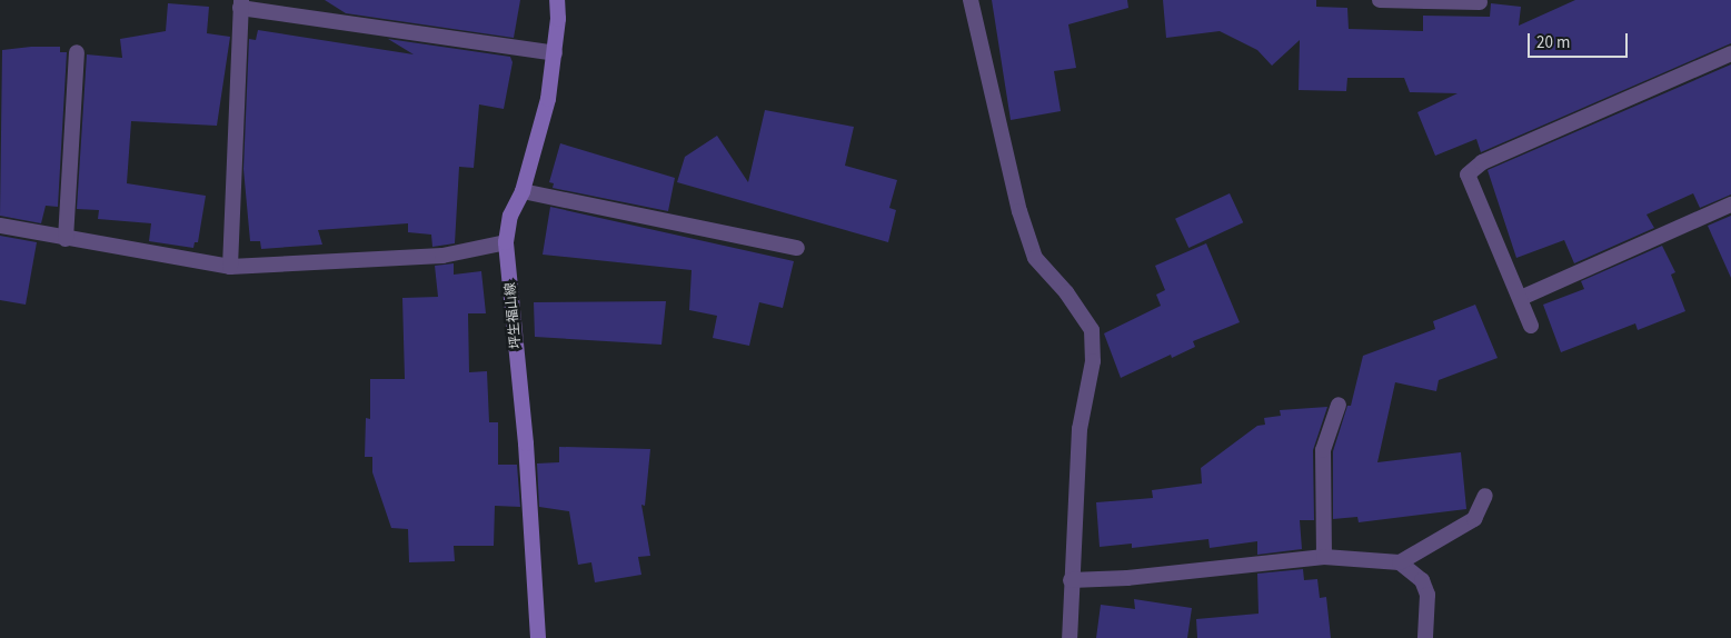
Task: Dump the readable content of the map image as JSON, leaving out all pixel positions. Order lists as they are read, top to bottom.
{
  "streets": {
    "main road": ["坪生福山線"]
  },
  "scale_bar": "20 m"
}
